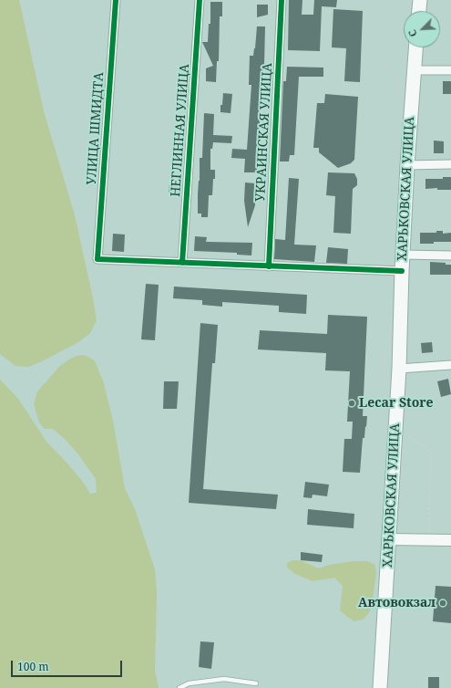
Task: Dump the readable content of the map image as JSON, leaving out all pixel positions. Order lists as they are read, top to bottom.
{
  "streets": {
    "highway": ["ХАРЬКОВСКАЯ УЛИЦА"],
    "street": ["УЛИЦА ШМИДТА", "НЕГЛИННАЯ УЛИЦА", "УКРАИНСКАЯ УЛИЦА"]
  },
  "crossings": [
    ["УЛИЦА ШМИДТА", "НЕГЛИННАЯ УЛИЦА"]
  ],
  "places": ["Lecar Store", "Автовокзал"],
  "scale_bar": "100 m",
  "north": "bottom left"
}
